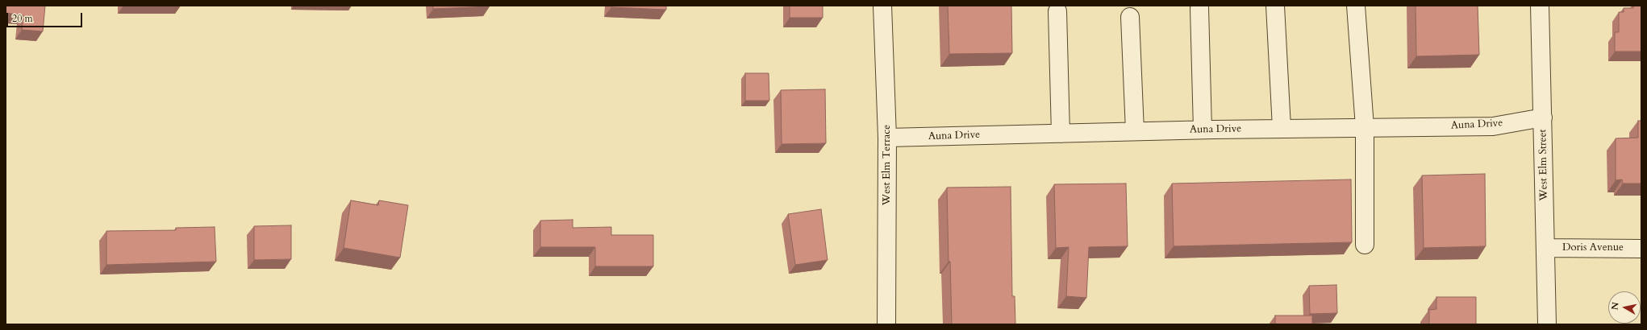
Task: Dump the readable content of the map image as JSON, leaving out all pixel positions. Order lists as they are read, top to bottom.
{
  "streets": {
    "street": [
      "Auna Drive",
      "West Elm Terrace",
      "West Elm Street",
      "Doris Avenue"
    ]
  },
  "crossings": [
    ["Auna Drive", "West Elm Terrace"],
    ["Auna Drive", "West Elm Street"],
    ["West Elm Street", "Doris Avenue"]
  ],
  "scale_bar": "20 m",
  "north": "left"
}
